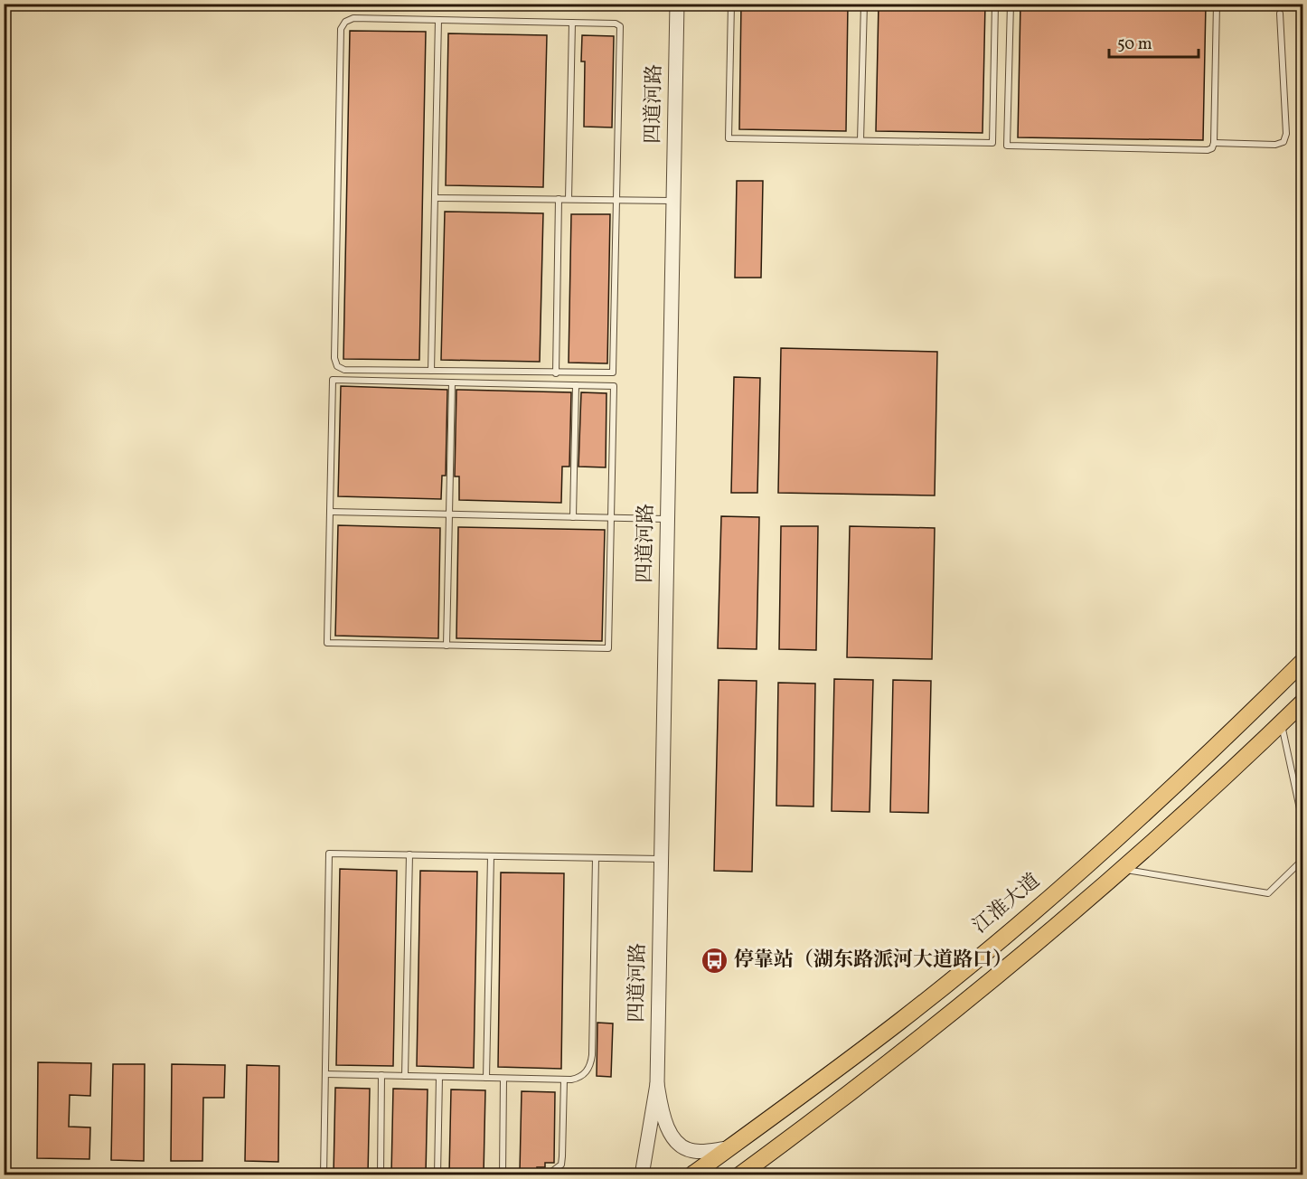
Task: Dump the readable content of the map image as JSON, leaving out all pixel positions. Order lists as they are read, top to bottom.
{
  "streets": {
    "main road": ["江淮大道"],
    "street": ["四道河路"]
  },
  "places": {
    "bus stop": ["停靠站（湖东路派河大道路口）"]
  },
  "scale_bar": "50 m"
}
